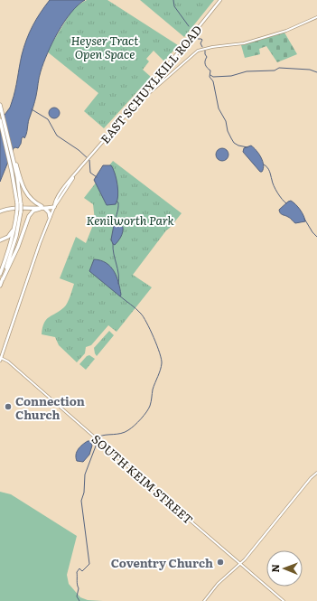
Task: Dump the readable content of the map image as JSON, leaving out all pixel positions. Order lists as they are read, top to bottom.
{
  "streets": {
    "main road": ["EAST SCHUYLKILL ROAD"],
    "street": ["SOUTH KEIM STREET"]
  },
  "crossings": [
    ["EAST SCHUYLKILL ROAD", "SOUTH KEIM STREET"]
  ],
  "parks": ["Heyser Tract Open Space", "Kenilworth Park"],
  "places": ["Connection Church", "Coventry Church"],
  "north": "left"
}
